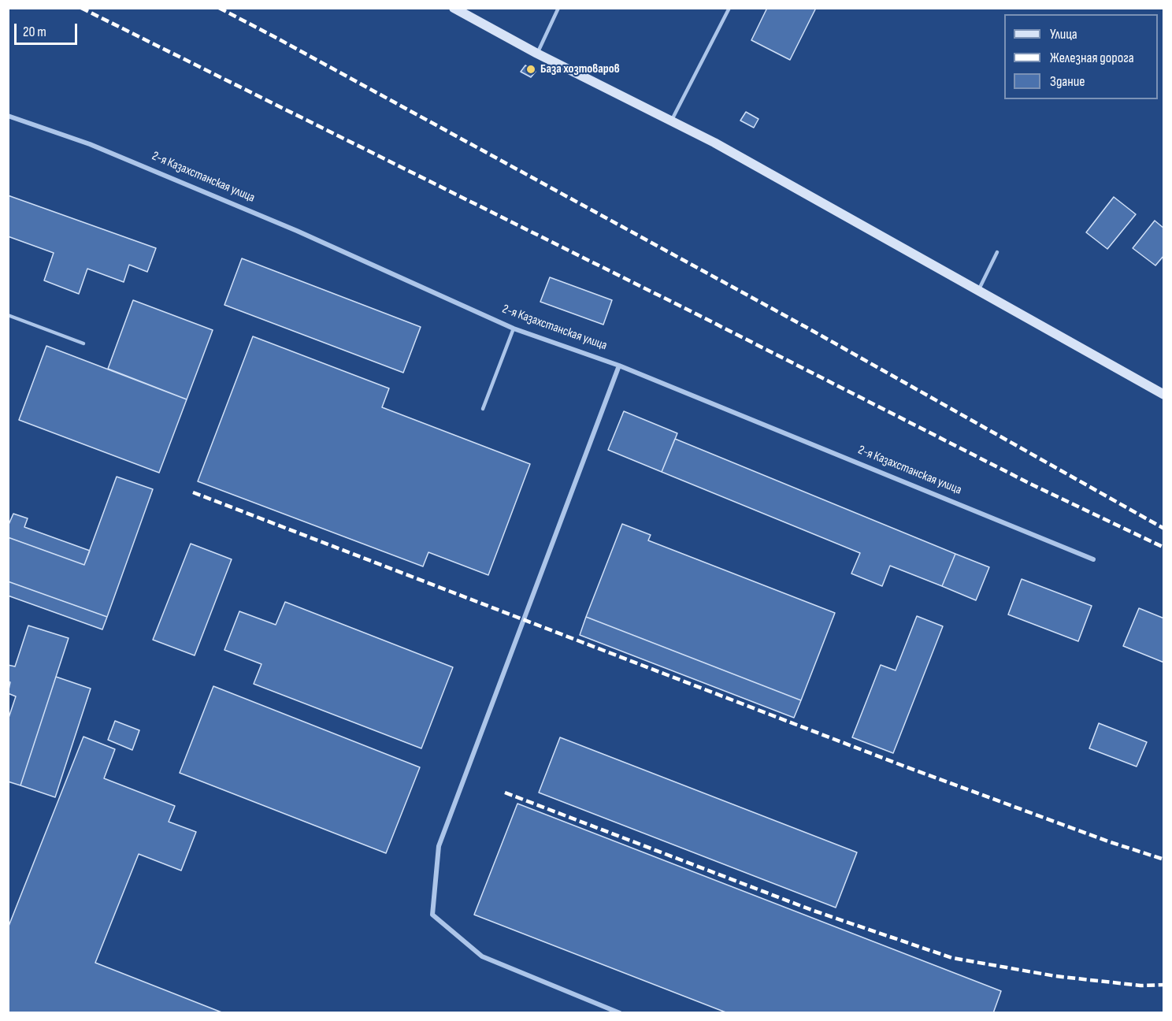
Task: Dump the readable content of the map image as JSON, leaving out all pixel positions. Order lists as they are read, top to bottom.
{
  "streets": {
    "street": ["2-я Казахстанская улица"]
  },
  "places": ["База хозтоваров"],
  "legend": ["Улица", "Железная дорога", "Здание"],
  "scale_bar": "20 m"
}
